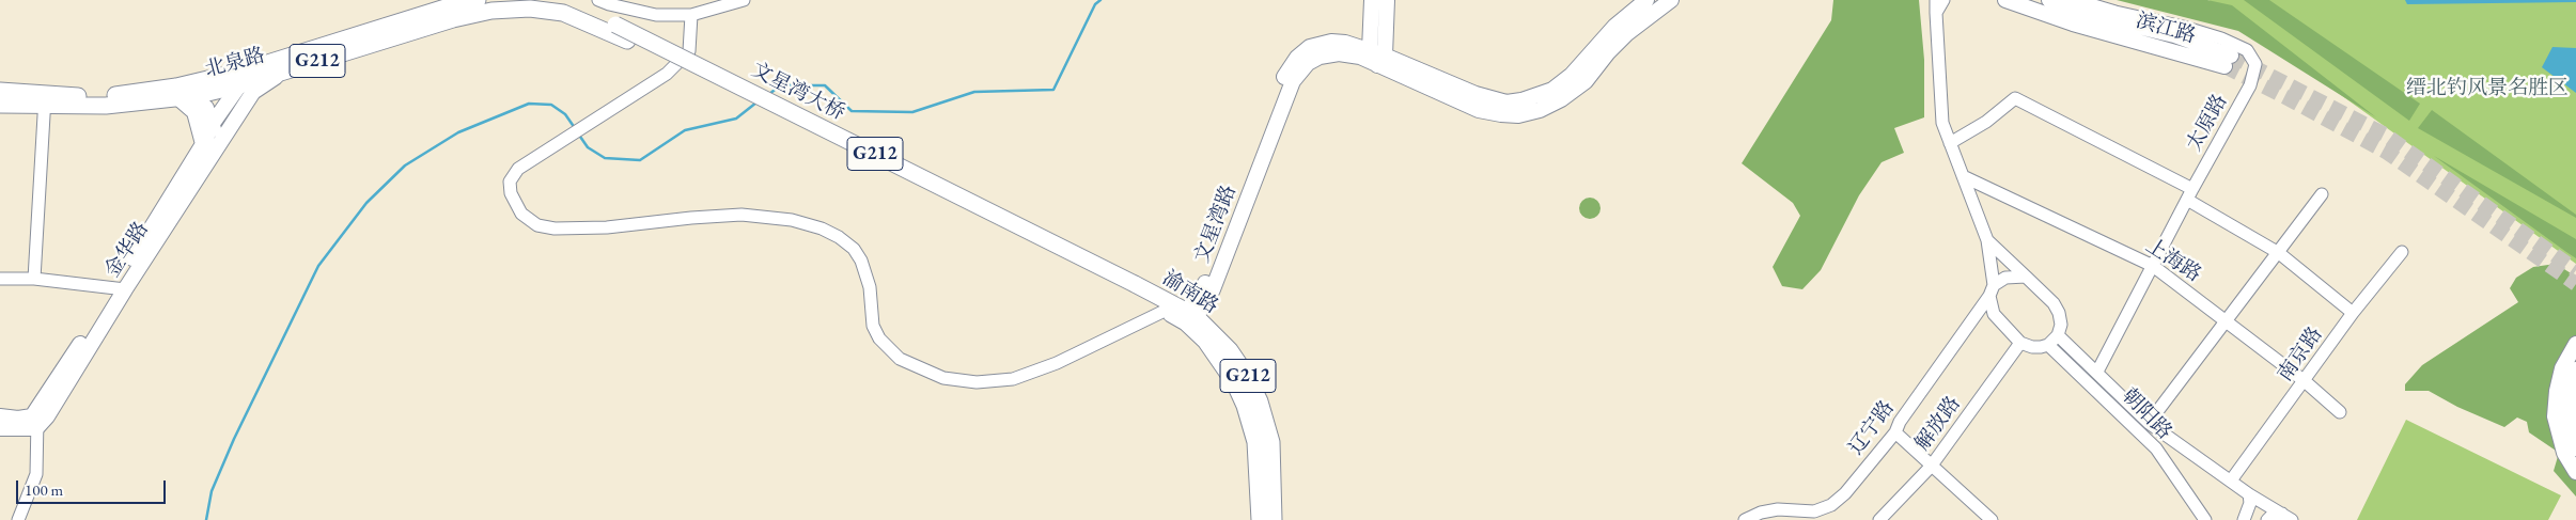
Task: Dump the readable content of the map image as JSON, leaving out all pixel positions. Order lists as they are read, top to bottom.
{
  "streets": {
    "highway": [
      "G212",
      "北泉路",
      "文星湾大桥",
      "渝南路"
    ],
    "main road": ["滨江路", "文星湾路", "金华路"],
    "street": [
      "太原路",
      "上海路",
      "南京路",
      "朝阳路",
      "解放路",
      "辽宁路"
    ]
  },
  "crossings": [
    ["北泉路", "文星湾大桥"],
    ["北泉路", "金华路"],
    ["文星湾大桥", "渝南路"],
    ["太原路", "上海路"],
    ["文星湾路", "渝南路"],
    ["上海路", "南京路"],
    ["朝阳路", "解放路"],
    ["朝阳路", "辽宁路"],
    ["解放路", "辽宁路"]
  ],
  "parks": ["缙北钓风景名胜区"],
  "scale_bar": "100 m"
}
